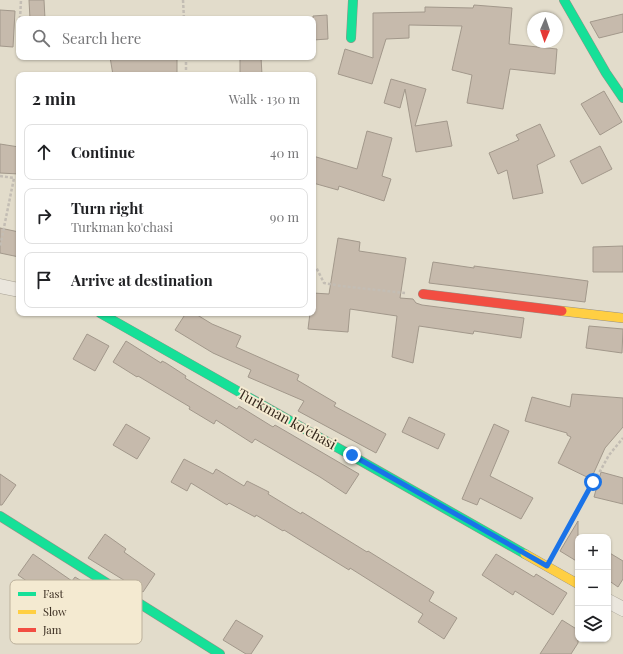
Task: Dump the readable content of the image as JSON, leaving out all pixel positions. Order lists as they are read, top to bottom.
{
  "streets": {
    "street": ["Turkman ko'chasi"]
  },
  "legend": ["Fast", "Slow", "Jam"],
  "north": "bottom",
  "page": {
    "search": "Search here",
    "heading": ["2 min", "Walk · 130 m"],
    "list": [
      ["Continue", "40 m"],
      ["Turn right", "Turkman ko'chasi", "90 m"],
      "Arrive at destination"
    ],
    "map_buttons": ["+", "−"]
  }
}
